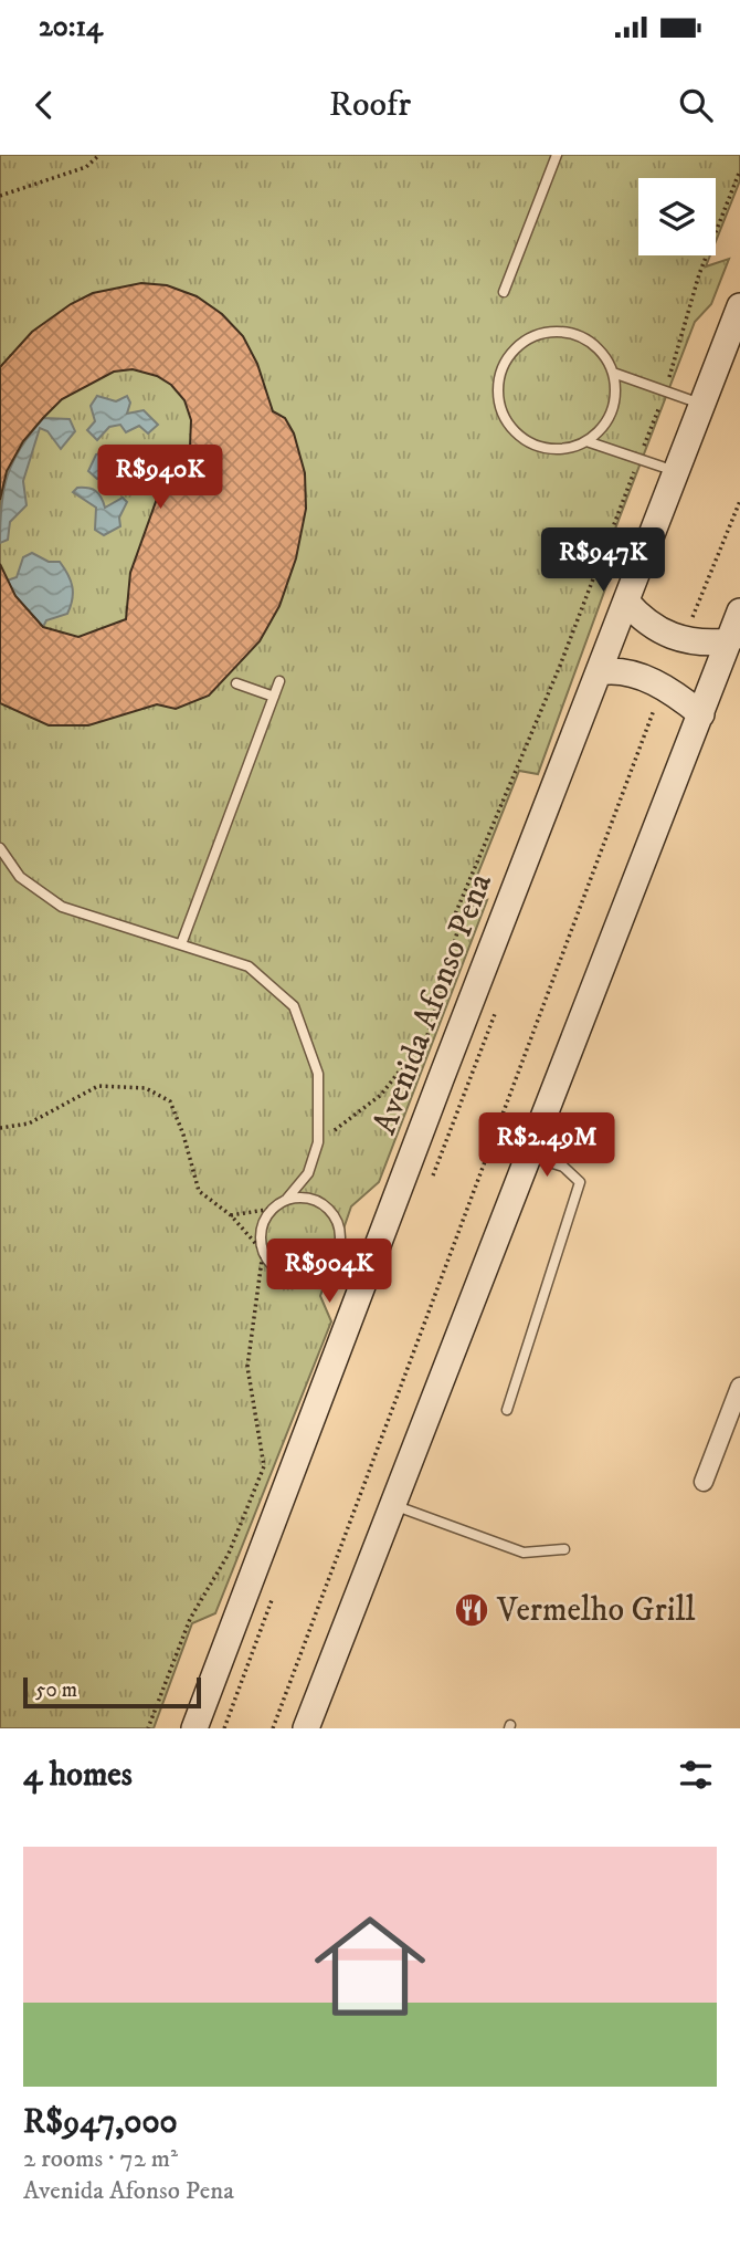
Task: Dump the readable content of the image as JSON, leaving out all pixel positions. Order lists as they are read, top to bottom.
{
  "streets": {
    "main road": ["Avenida Afonso Pena"]
  },
  "places": {
    "restaurant": ["Vermelho Grill"]
  },
  "scale_bar": "50 m",
  "page": {
    "status": "20:14",
    "header": "Roofr",
    "price": [
      "R$940K",
      "R$947K",
      "R$2.49M",
      "R$904K"
    ],
    "scale": "50 m",
    "heading": "4 homes",
    "list": [
      {
        "name": "R$947,000",
        "note": "2 rooms · 72 m² · Avenida Afonso Pena"
      }
    ]
  }
}
